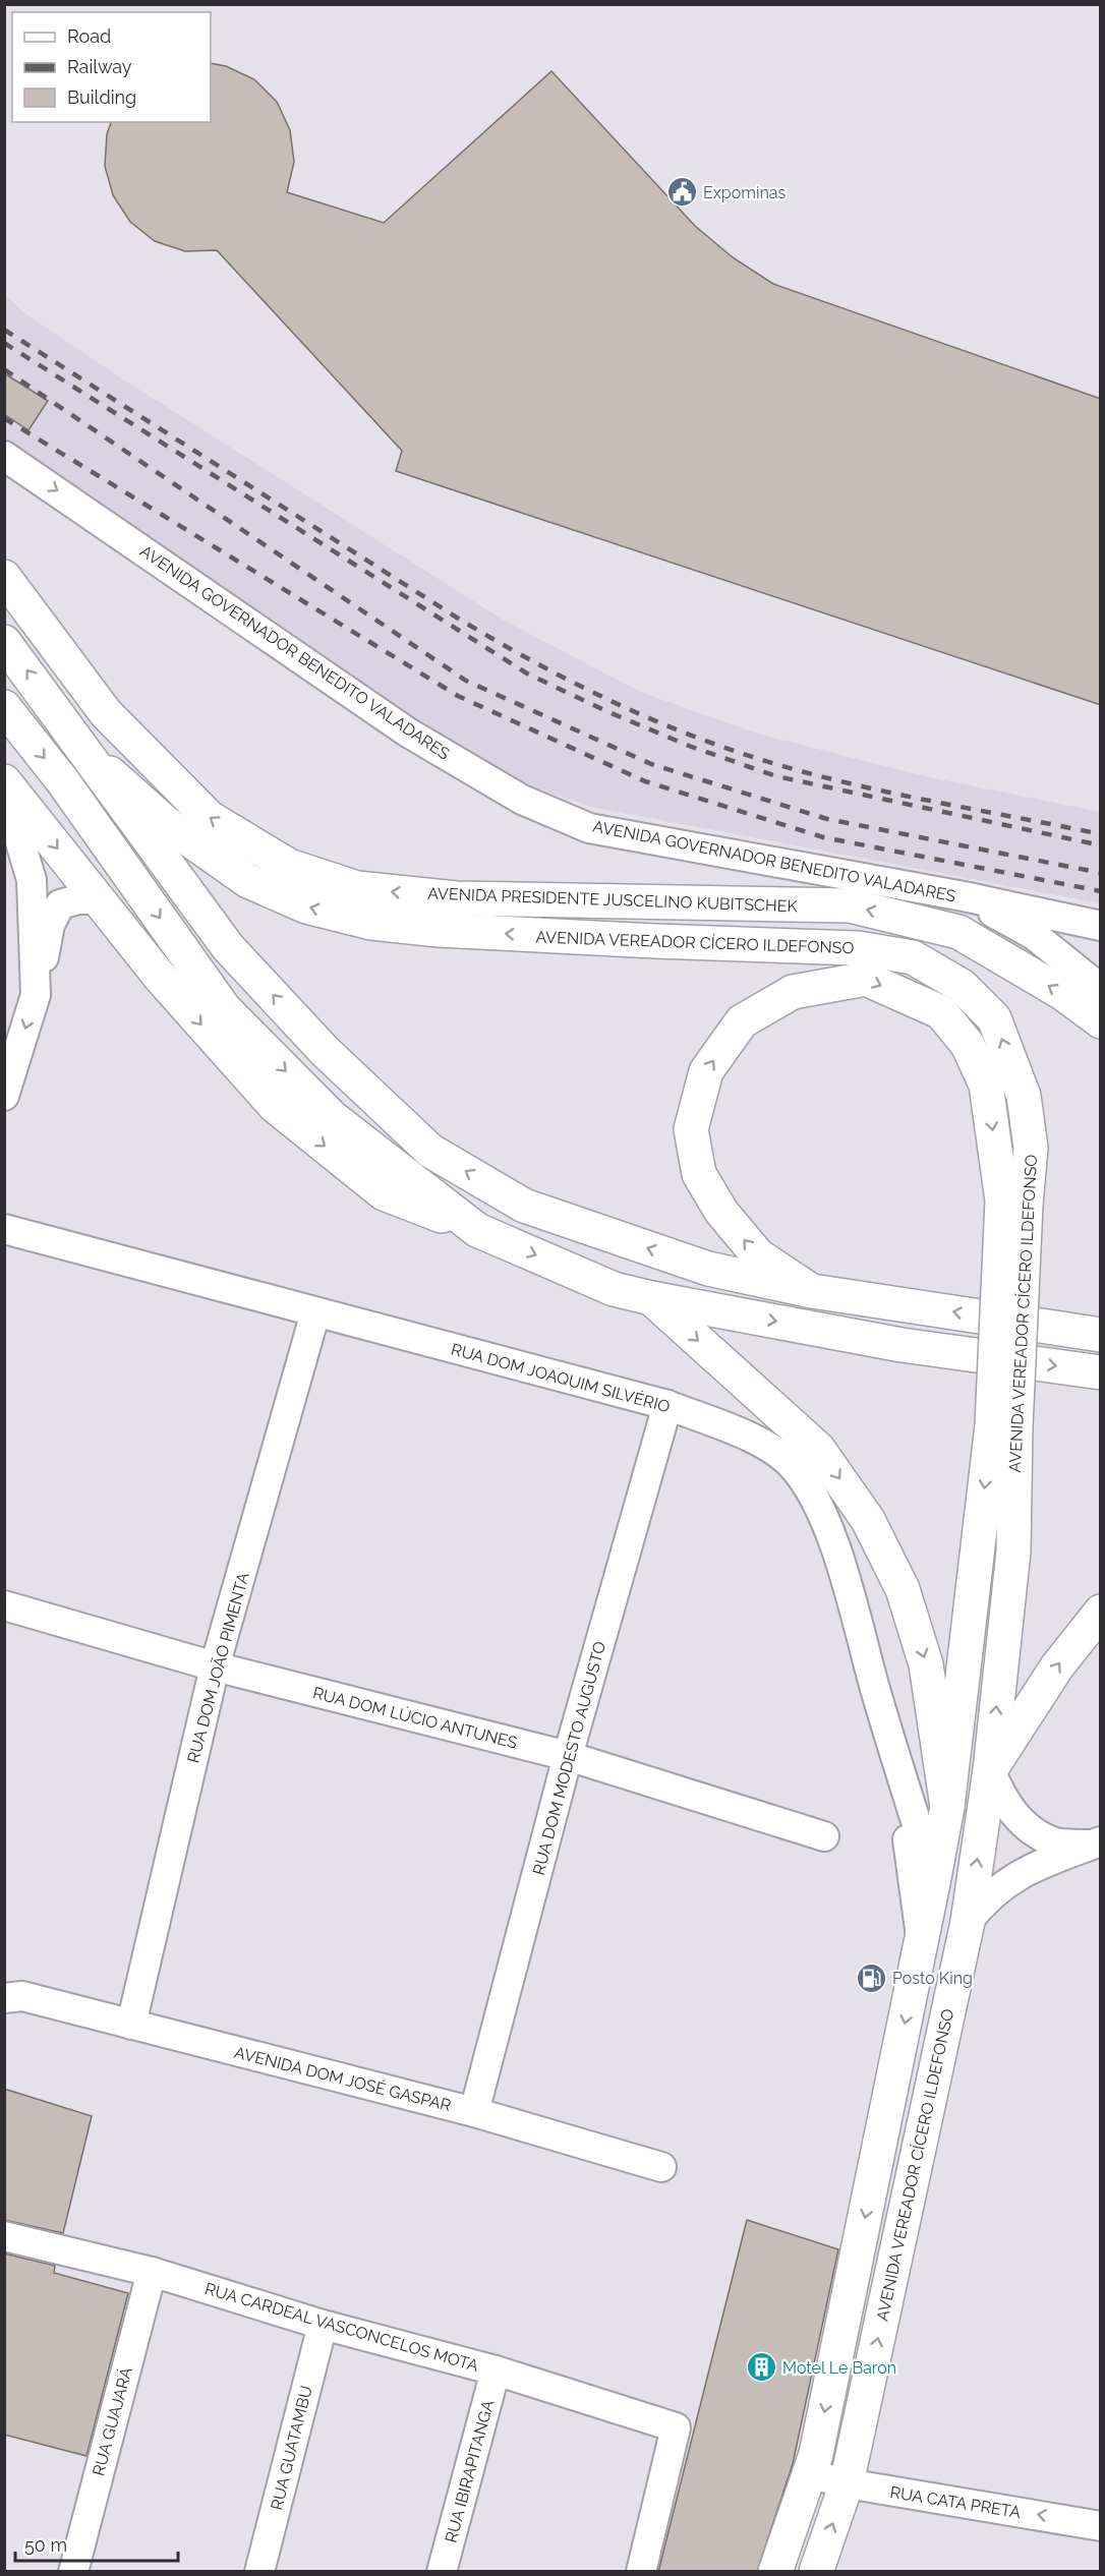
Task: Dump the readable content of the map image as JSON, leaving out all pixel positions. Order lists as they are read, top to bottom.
{
  "streets": {
    "main road": ["AVENIDA PRESIDENTE JUSCELINO KUBITSCHEK", "AVENIDA VEREADOR CÍCERO ILDEFONSO"],
    "street": [
      "AVENIDA GOVERNADOR BENEDITO VALADARES",
      "RUA DOM JOAQUIM SILVÉRIO",
      "RUA DOM JOÃO PIMENTA",
      "RUA DOM LÚCIO ANTUNES",
      "RUA DOM MODESTO AUGUSTO",
      "AVENIDA DOM JOSÉ GASPAR",
      "RUA CARDEAL VASCONCELOS MOTA",
      "RUA GUAJARÁ",
      "RUA GUATAMBU",
      "RUA IBIRAPITANGA",
      "RUA CATA PRETA"
    ]
  },
  "crossings": [
    ["AVENIDA VEREADOR CÍCERO ILDEFONSO", "RUA DOM JOAQUIM SILVÉRIO"],
    ["AVENIDA VEREADOR CÍCERO ILDEFONSO", "RUA CATA PRETA"],
    ["RUA DOM JOAQUIM SILVÉRIO", "RUA DOM JOÃO PIMENTA"],
    ["RUA DOM JOAQUIM SILVÉRIO", "RUA DOM MODESTO AUGUSTO"],
    ["RUA DOM JOÃO PIMENTA", "RUA DOM LÚCIO ANTUNES"],
    ["RUA DOM JOÃO PIMENTA", "AVENIDA DOM JOSÉ GASPAR"],
    ["RUA DOM LÚCIO ANTUNES", "RUA DOM MODESTO AUGUSTO"],
    ["RUA DOM MODESTO AUGUSTO", "AVENIDA DOM JOSÉ GASPAR"],
    ["RUA CARDEAL VASCONCELOS MOTA", "RUA GUAJARÁ"],
    ["RUA CARDEAL VASCONCELOS MOTA", "RUA GUATAMBU"],
    ["RUA CARDEAL VASCONCELOS MOTA", "RUA IBIRAPITANGA"]
  ],
  "one_way": ["AVENIDA GOVERNADOR BENEDITO VALADARES", "RUA CATA PRETA"],
  "places": {
    "public building": ["Expominas"],
    "fuel station": ["Posto King"],
    "building": ["Motel Le Baron"]
  },
  "legend": ["Road", "Railway", "Building"],
  "scale_bar": "50 m"
}
